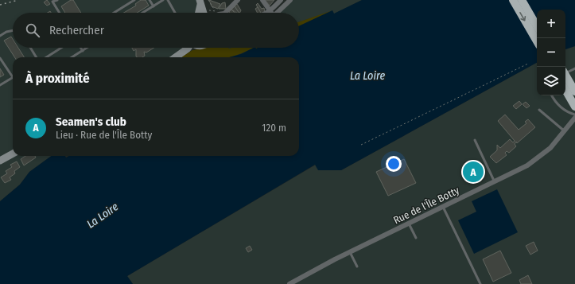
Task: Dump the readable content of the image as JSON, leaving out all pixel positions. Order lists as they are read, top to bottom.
{
  "streets": {
    "street": ["Rue de l'Île Botty"]
  },
  "water": ["La Loire"],
  "page": {
    "map_buttons": ["+", "−"],
    "search": "Rechercher",
    "heading": "À proximité",
    "list": [
      {
        "mark": "A",
        "name": "Seamen's club",
        "note": "Lieu · Rue de l'Île Botty",
        "value": "120 m"
      }
    ],
    "pins": "A"
  }
}
